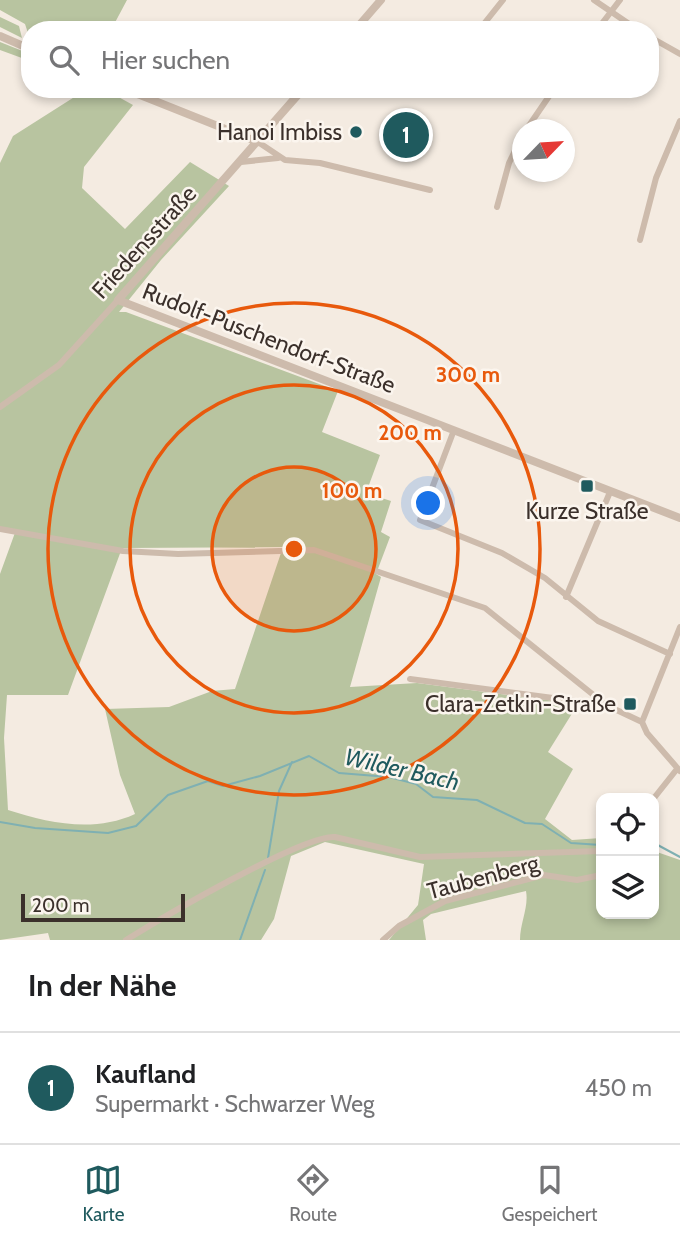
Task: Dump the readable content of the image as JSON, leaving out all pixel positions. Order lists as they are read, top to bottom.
{
  "streets": {
    "street": ["Friedensstraße", "Rudolf-Puschendorf-Straße", "Taubenberg"]
  },
  "crossings": [
    ["Friedensstraße", "Rudolf-Puschendorf-Straße"]
  ],
  "water": ["Wilder Bach"],
  "places": {
    "other": ["Hanoi Imbiss"],
    "transit": ["Kurze Straße", "Clara-Zetkin-Straße"]
  },
  "scale_bar": "200 m",
  "north": "top right",
  "page": {
    "search": "Hier suchen",
    "pins": "1",
    "scale": "200 m",
    "heading": "In der Nähe",
    "list": [
      {
        "mark": "1",
        "name": "Kaufland",
        "note": "Supermarkt · Schwarzer Weg",
        "value": "450 m"
      }
    ],
    "nav": ["Karte", "Route", "Gespeichert"]
  },
  "rings": ["300 m", "200 m", "100 m"]
}
